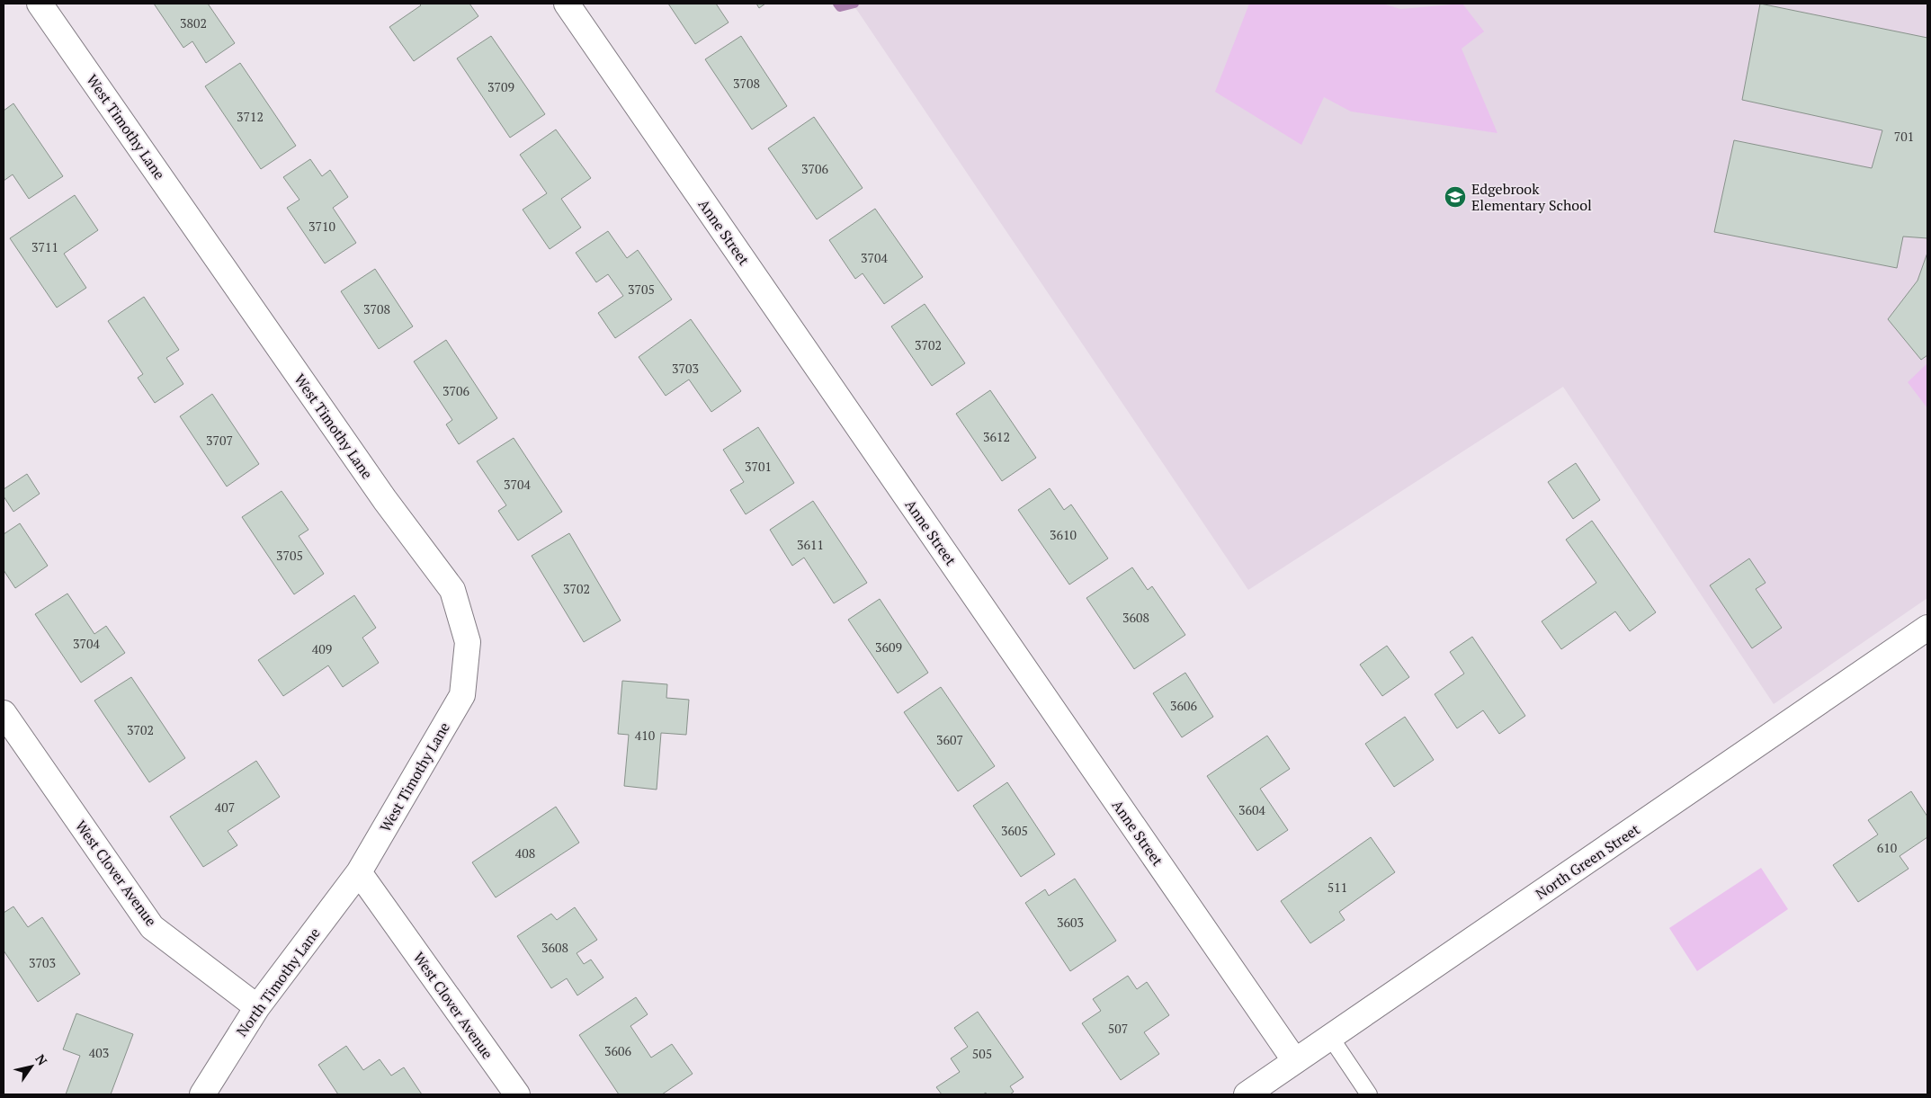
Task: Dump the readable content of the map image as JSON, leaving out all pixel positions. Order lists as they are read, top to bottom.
{
  "streets": {
    "street": [
      "West Timothy Lane",
      "Anne Street",
      "North Green Street",
      "West Clover Avenue",
      "North Timothy Lane"
    ]
  },
  "crossings": [
    ["West Timothy Lane", "West Clover Avenue"],
    ["West Timothy Lane", "North Timothy Lane"],
    ["Anne Street", "North Green Street"],
    ["West Clover Avenue", "North Timothy Lane"]
  ],
  "places": {
    "school or university": ["Edgebrook Elementary School"]
  },
  "house_numbers": [
    "3802",
    "3708",
    "3709",
    "3712",
    "701",
    "3706",
    "3710",
    "3711",
    "3704",
    "3705",
    "3708",
    "3702",
    "3703",
    "3706",
    "3612",
    "3707",
    "3701",
    "3704",
    "3610",
    "3611",
    "3705",
    "3702",
    "3608",
    "3704",
    "3609",
    "409",
    "3606",
    "3702",
    "410",
    "3607",
    "407",
    "3604",
    "3605",
    "610",
    "408",
    "511",
    "3603",
    "3608",
    "3703",
    "507",
    "3606",
    "403",
    "505"
  ],
  "north": "top right"
}
